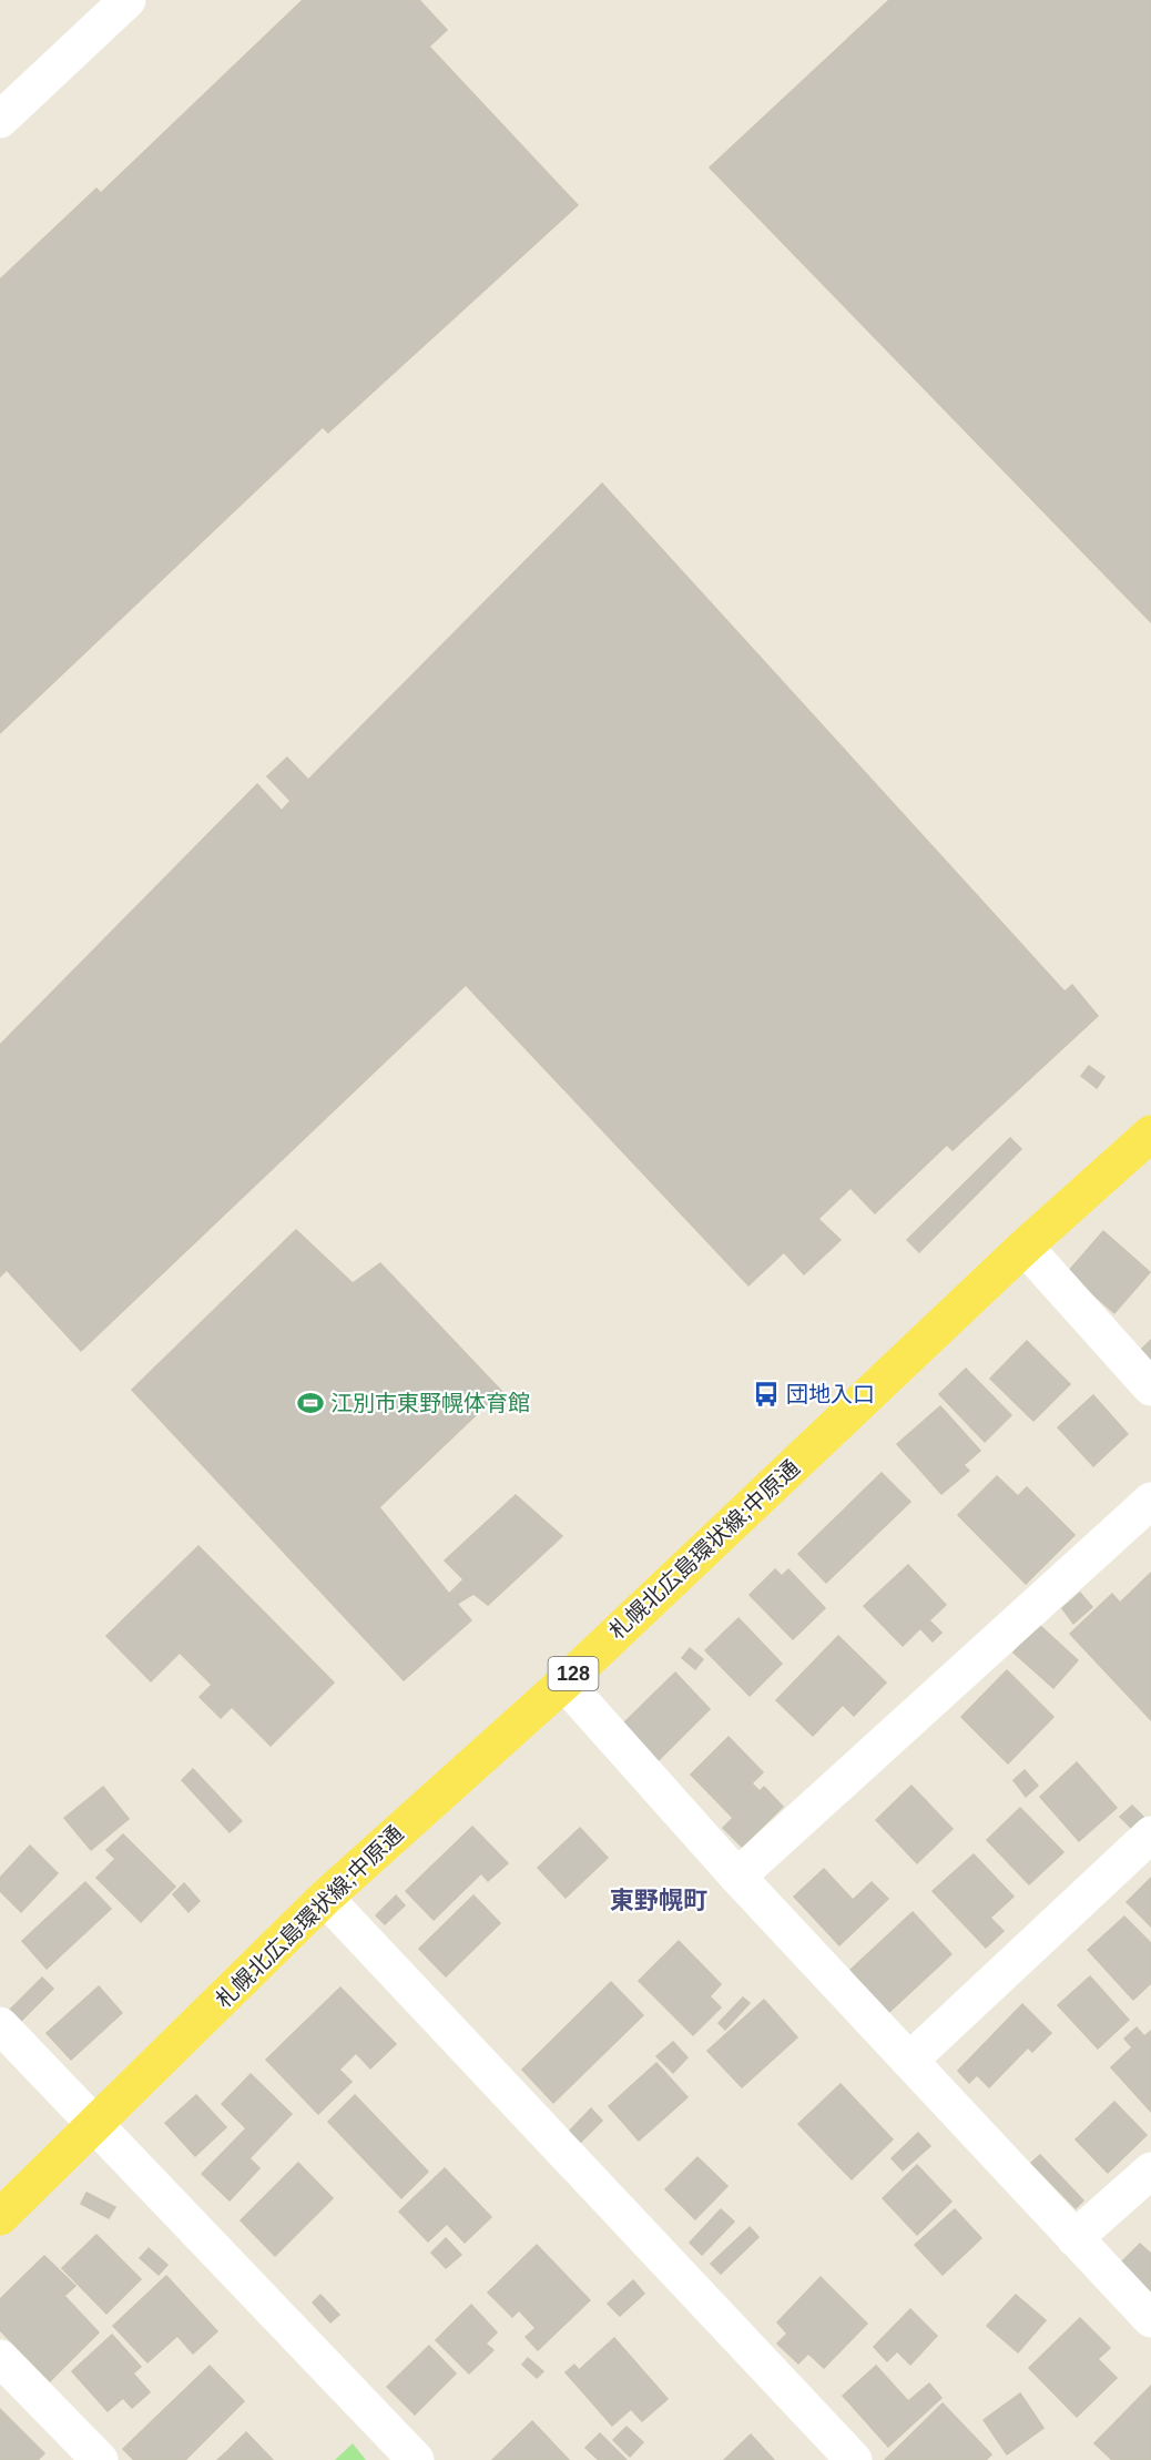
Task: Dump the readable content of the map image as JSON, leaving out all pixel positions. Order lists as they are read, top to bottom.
{
  "streets": {
    "main road": ["札幌北広島環状線;中原通", "128"]
  },
  "districts": ["東野幌町"],
  "places": {
    "bus stop": ["団地入口"],
    "sports": ["江別市東野幌体育館"]
  }
}
